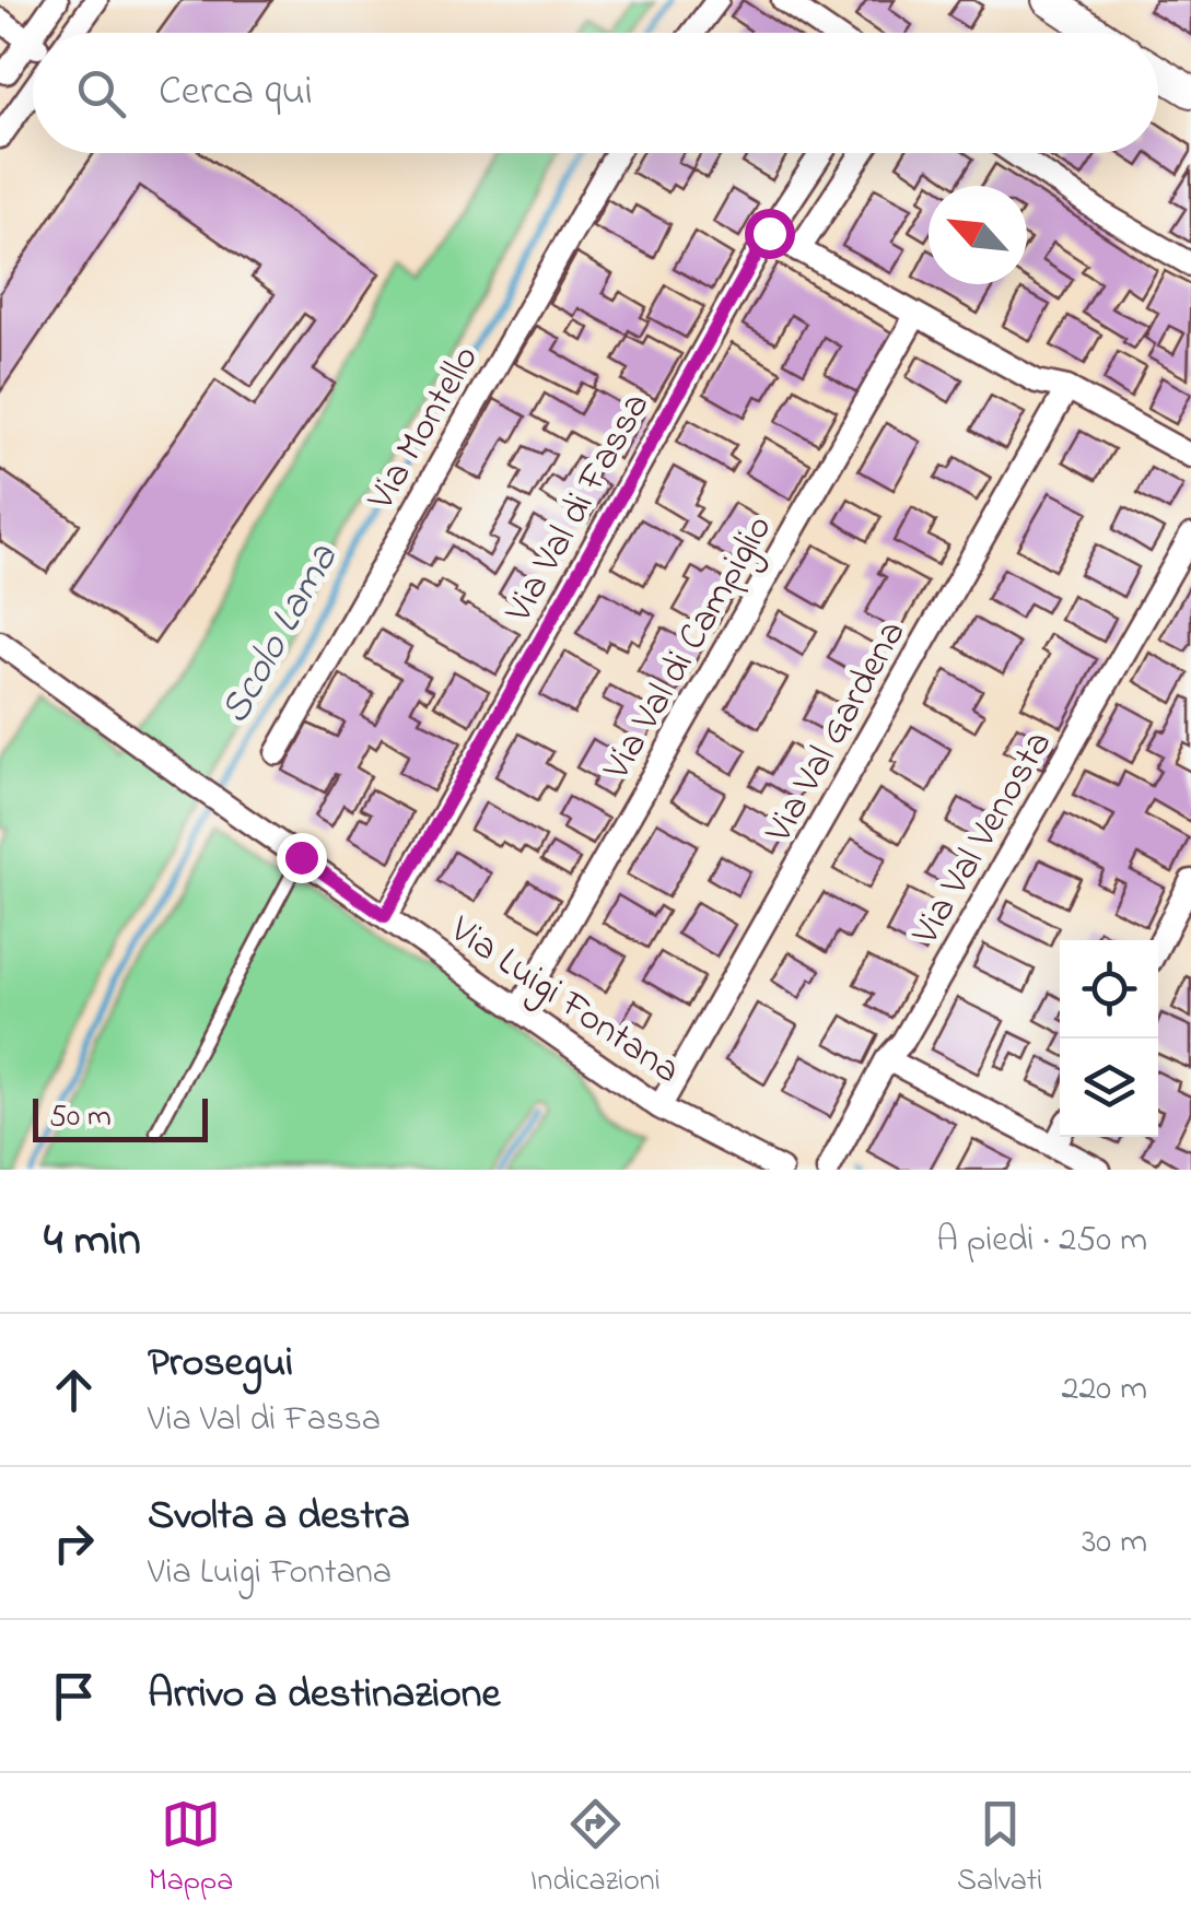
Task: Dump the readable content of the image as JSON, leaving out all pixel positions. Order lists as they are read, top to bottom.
{
  "streets": {
    "street": [
      "Via Montello",
      "Via Val di Fassa",
      "Via Val di Campiglio",
      "Via Val Gardena",
      "Via Val Venosta",
      "Via Luigi Fontana"
    ]
  },
  "crossings": [
    ["Via Val di Fassa", "Via Luigi Fontana"],
    ["Via Val di Campiglio", "Via Luigi Fontana"],
    ["Via Val Gardena", "Via Luigi Fontana"]
  ],
  "water": ["Scolo Lama"],
  "scale_bar": "50 m",
  "north": "top left",
  "page": {
    "search": "Cerca qui",
    "scale": "50 m",
    "heading": ["4 min", "A piedi · 250 m"],
    "list": [
      ["Prosegui", "Via Val di Fassa", "220 m"],
      ["Svolta a destra", "Via Luigi Fontana", "30 m"],
      "Arrivo a destinazione"
    ],
    "nav": ["Mappa", "Indicazioni", "Salvati"]
  }
}
